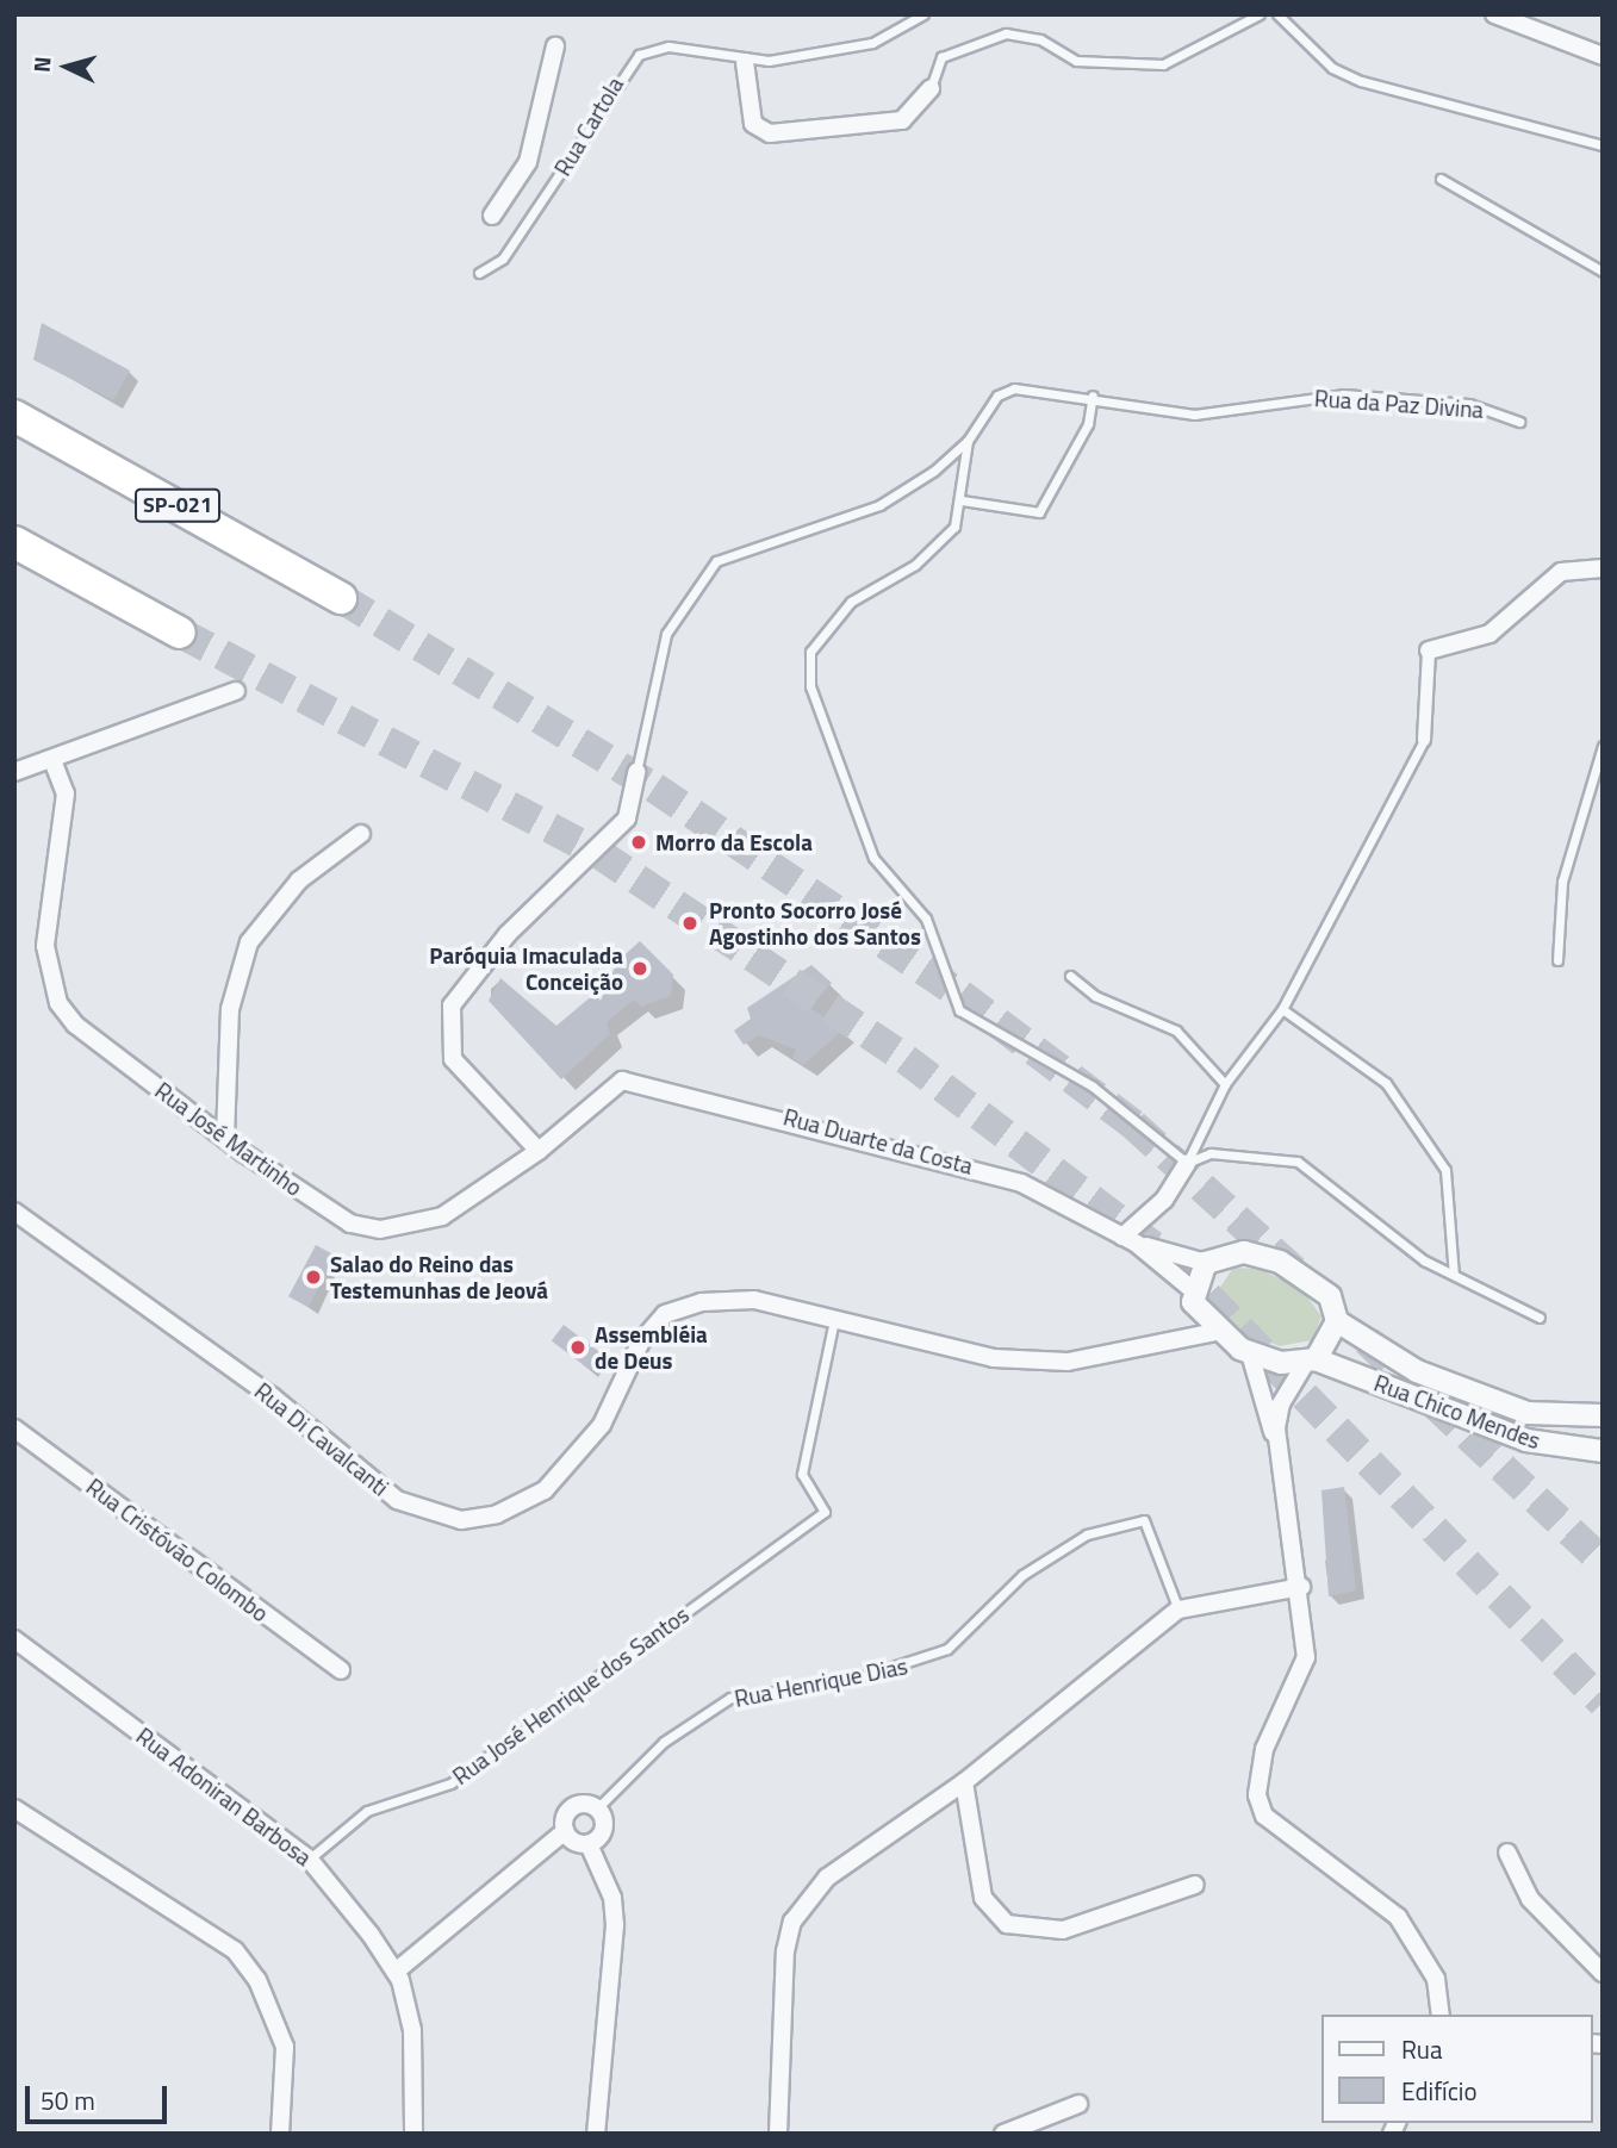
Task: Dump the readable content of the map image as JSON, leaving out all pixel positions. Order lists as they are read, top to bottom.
{
  "streets": {
    "highway": ["SP-021"],
    "street": [
      "Rua José Martinho",
      "Rua Duarte da Costa",
      "Rua Chico Mendes",
      "Rua Di Cavalcanti",
      "Rua Cristóvão Colombo",
      "Rua Adoniran Barbosa"
    ],
    "lane": [
      "Rua Cartola",
      "Rua da Paz Divina",
      "Rua Henrique Dias",
      "Rua José Henrique dos Santos"
    ]
  },
  "crossings": [
    ["Rua José Martinho", "Rua Duarte da Costa"],
    ["Rua Duarte da Costa", "Rua Chico Mendes"],
    ["Rua Duarte da Costa", "Rua Di Cavalcanti"],
    ["Rua Chico Mendes", "Rua Di Cavalcanti"],
    ["Rua Di Cavalcanti", "Rua José Henrique dos Santos"],
    ["Rua José Henrique dos Santos", "Rua Adoniran Barbosa"]
  ],
  "places": [
    "Morro da Escola",
    "Pronto Socorro José Agostinho dos Santos",
    "Paróquia Imaculada Conceição",
    "Salao do Reino das Testemunhas de Jeová",
    "Assembléia de Deus"
  ],
  "legend": ["Rua", "Edifício"],
  "scale_bar": "50 m",
  "north": "left"
}
